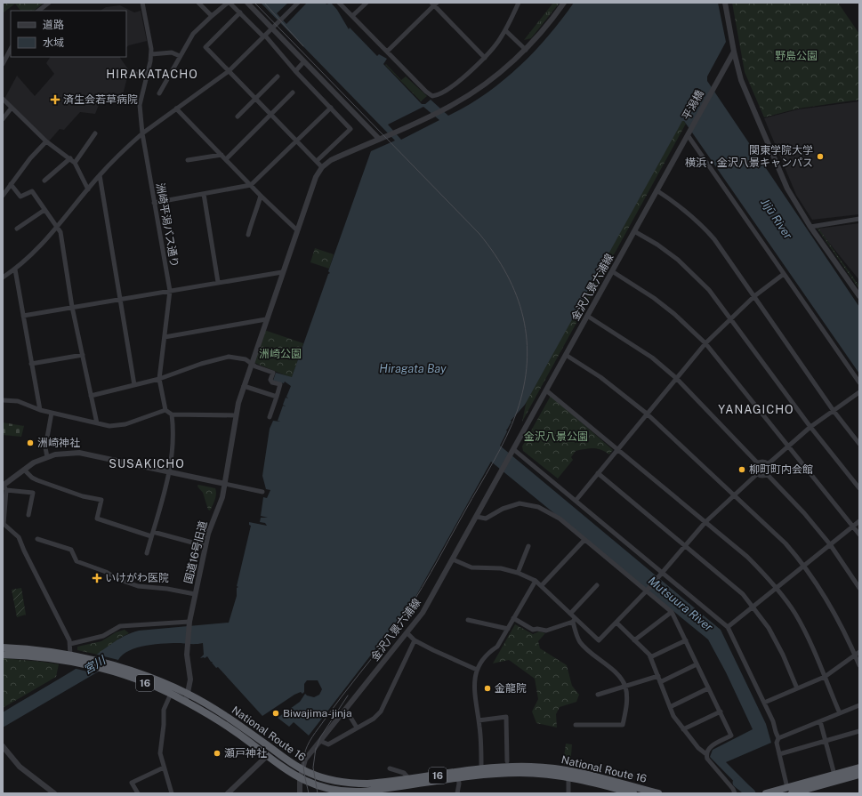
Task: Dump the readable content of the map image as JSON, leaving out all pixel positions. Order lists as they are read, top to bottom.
{
  "streets": {
    "highway": ["16", "National Route 16"],
    "street": [
      "平潟橋",
      "洲崎平潟バス通り",
      "金沢八景六浦線",
      "国道16号旧道"
    ]
  },
  "crossings": [
    ["平潟橋", "金沢八景六浦線"],
    ["金沢八景六浦線", "National Route 16"],
    ["国道16号旧道", "National Route 16"]
  ],
  "districts": ["HIRAKATACHO", "YANAGICHO", "SUSAKICHO"],
  "water": [
    "Jijū River",
    "Hiragata Bay",
    "Mutsuura River",
    "宮川"
  ],
  "parks": ["野島公園", "洲崎公園", "金沢八景公園"],
  "places": {
    "health": ["済生会若草病院", "いけがわ医院"],
    "other": [
      "関東学院大学 横浜・金沢八景キャンパス",
      "洲崎神社",
      "柳町町内会館",
      "金龍院",
      "Biwajima-jinja",
      "瀬戸神社"
    ]
  },
  "legend": ["道路", "水域"]
}
